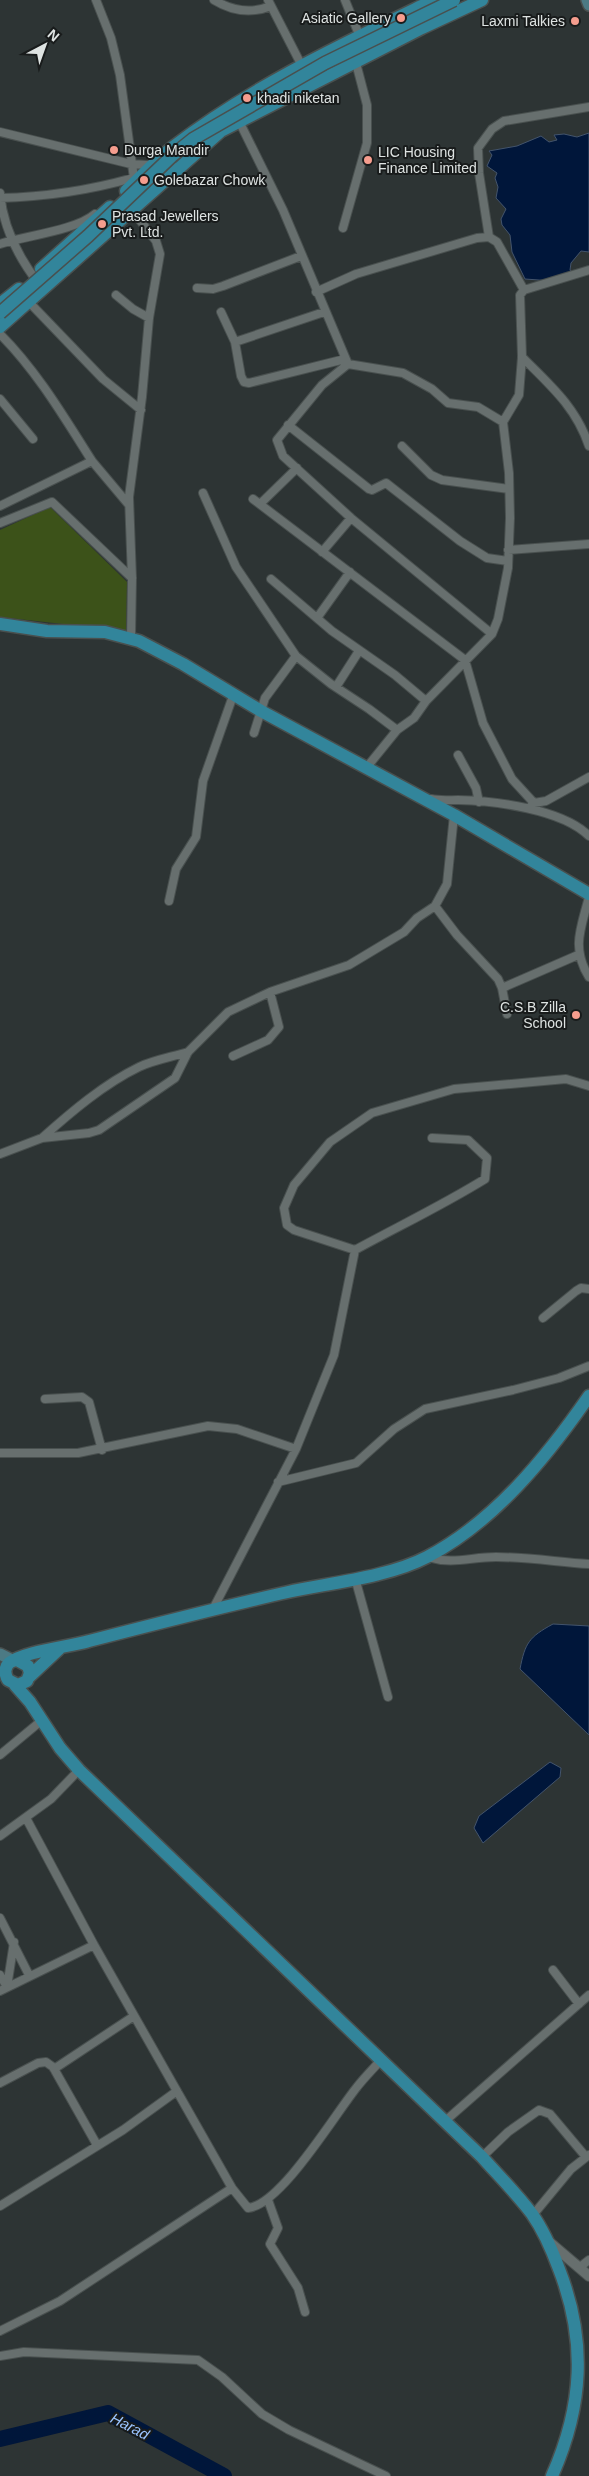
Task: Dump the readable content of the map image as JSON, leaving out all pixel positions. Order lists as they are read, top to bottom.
{
  "water": ["Harad"],
  "places": [
    "Asiatic Gallery",
    "Laxmi Talkies",
    "khadi niketan",
    "Durga Mandir",
    "LIC Housing Finance Limited",
    "Golebazar Chowk",
    "Prasad Jewellers Pvt. Ltd.",
    "C.S.B Zilla School"
  ],
  "north": "top right"
}
